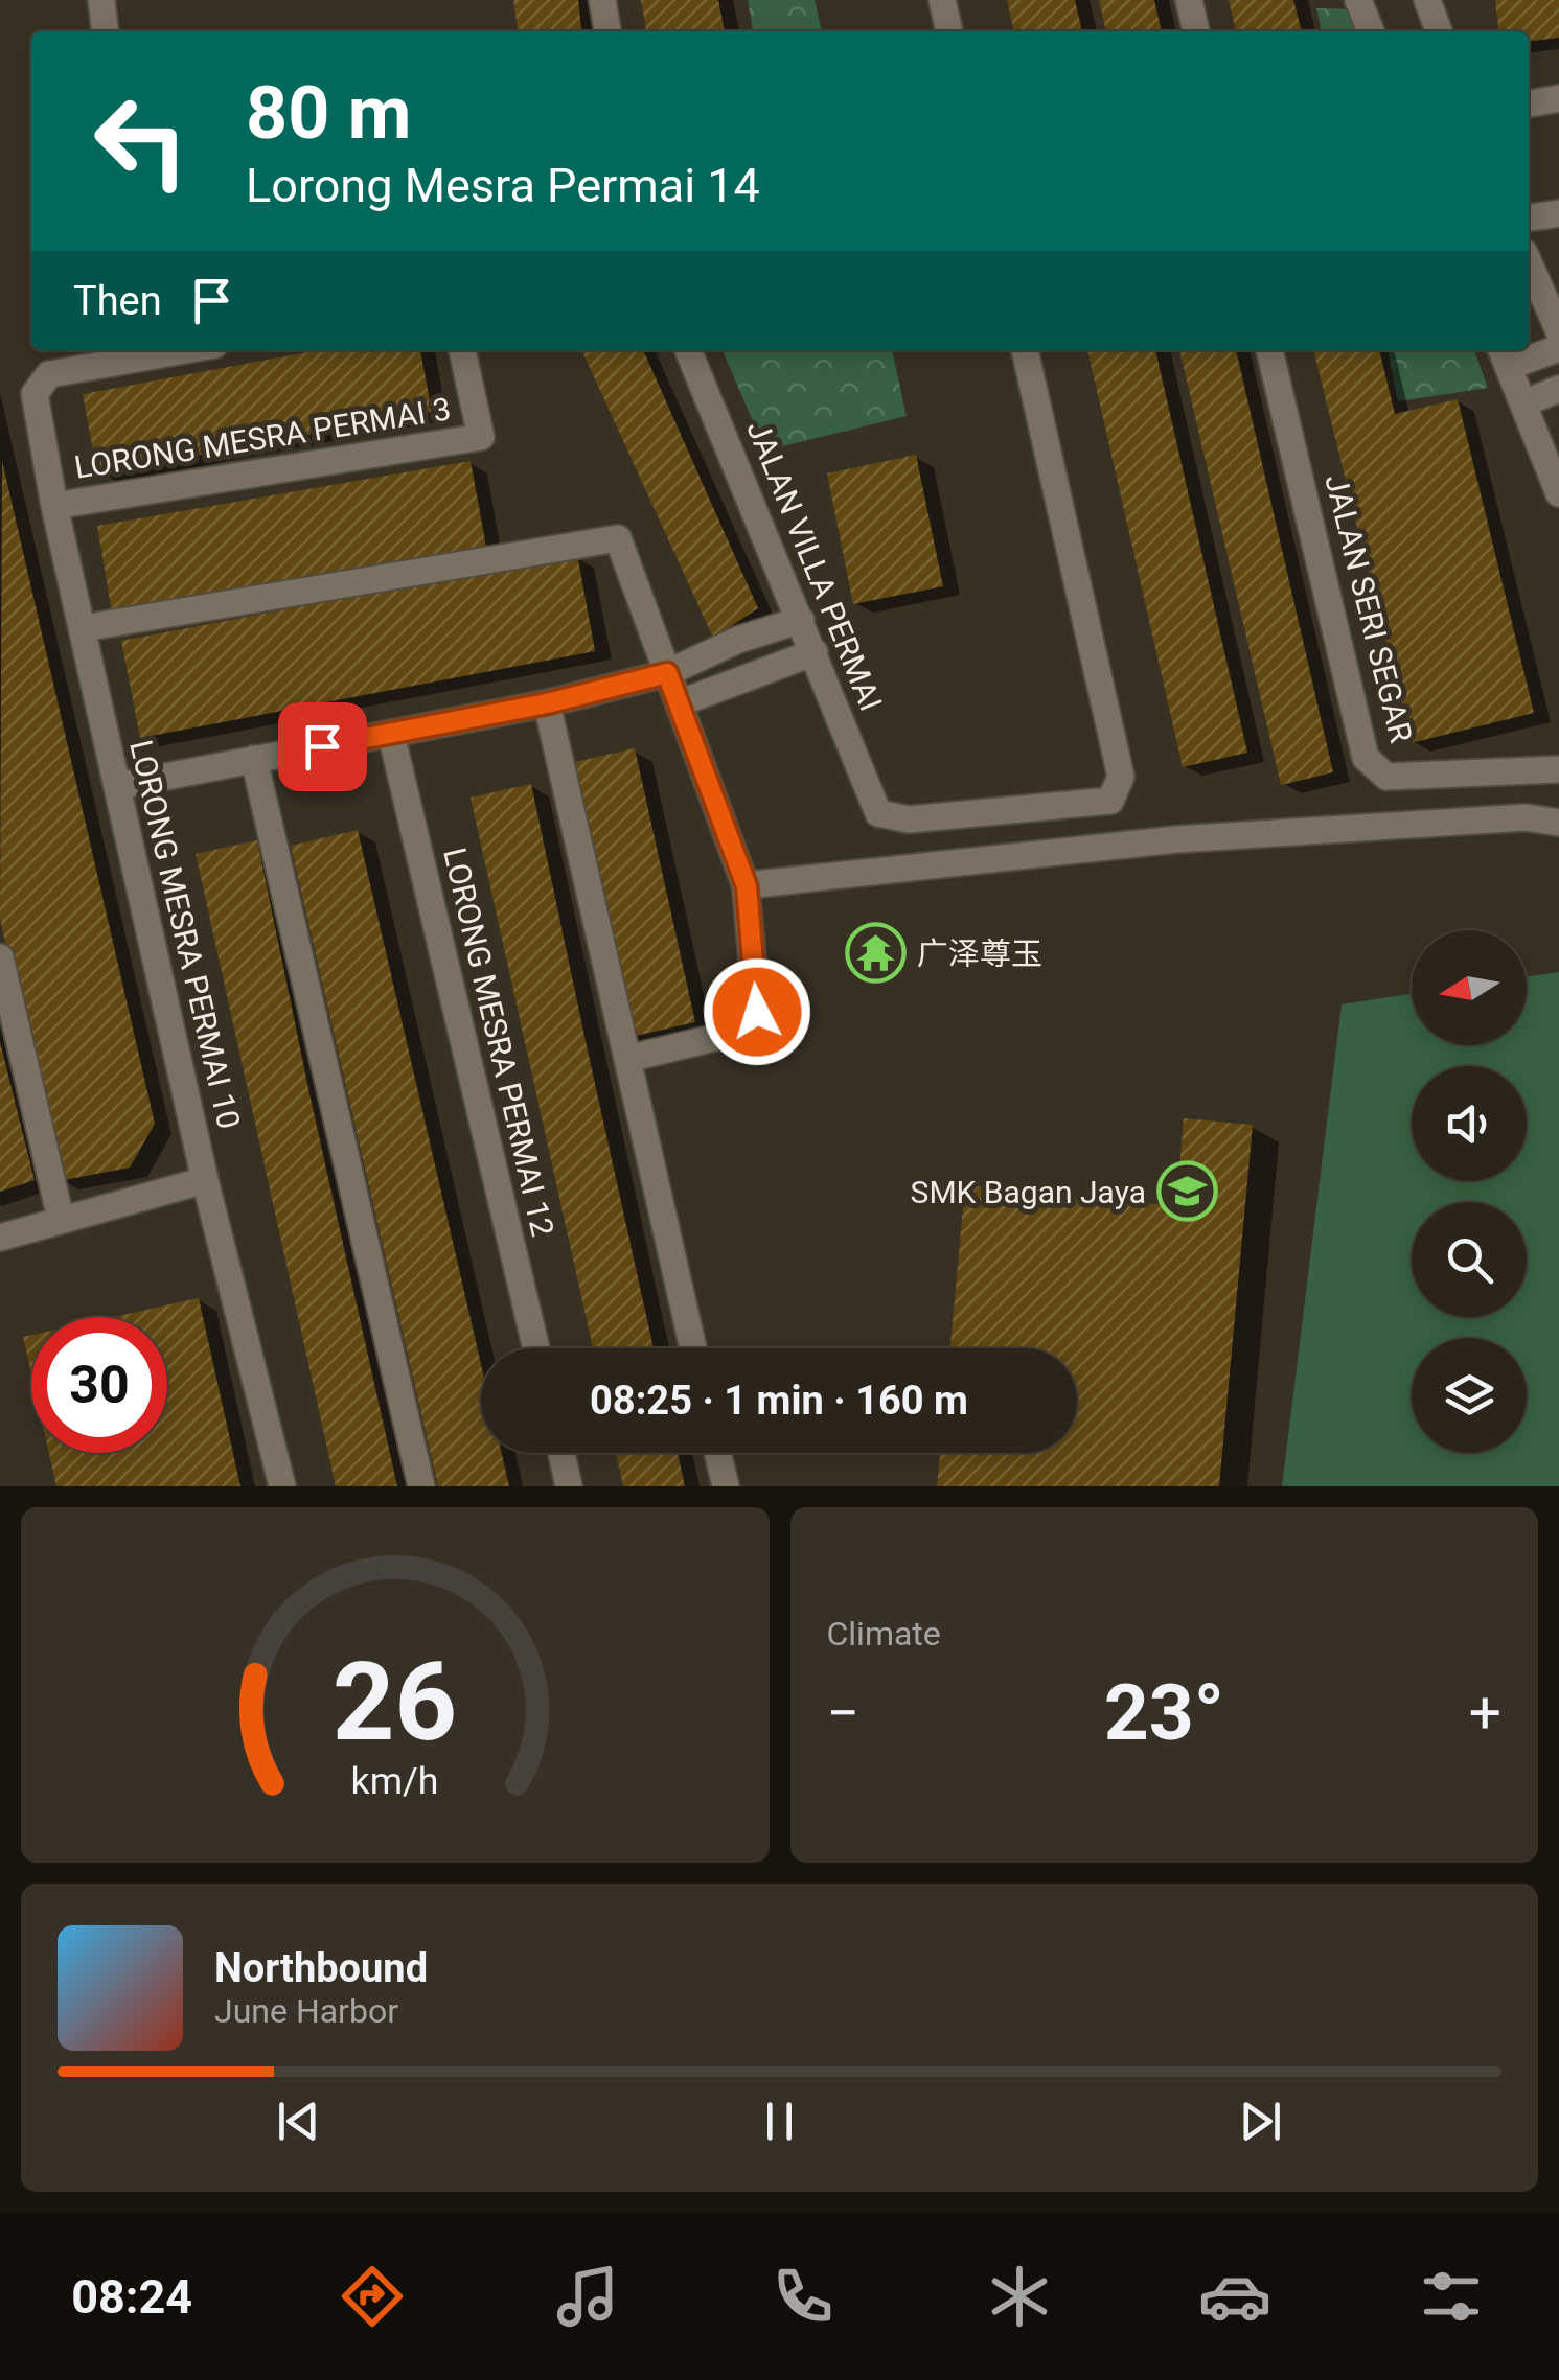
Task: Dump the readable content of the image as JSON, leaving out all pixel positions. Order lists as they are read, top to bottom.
{
  "streets": {
    "street": [
      "LORONG MESRA PERMAI 3",
      "JALAN VILLA PERMAI",
      "JALAN SERI SEGAR",
      "LORONG MESRA PERMAI 10",
      "LORONG MESRA PERMAI 12"
    ]
  },
  "crossings": [
    ["LORONG MESRA PERMAI 3", "LORONG MESRA PERMAI 10"]
  ],
  "places": {
    "temple": ["广泽尊玉"],
    "school or university": ["SMK Bagan Jaya"]
  },
  "north": "left",
  "page": {
    "turn": ["80 m", "Lorong Mesra Permai 14"],
    "then": "Then",
    "limit": "30",
    "trip": "08:25 · 1 min · 160 m",
    "tile": "Climate",
    "heat": ["−", "23°", "+"],
    "song": ["Northbound", "June Harbor"],
    "tabs": "08:24",
    "gauge": ["26", "km/h"]
  }
}
